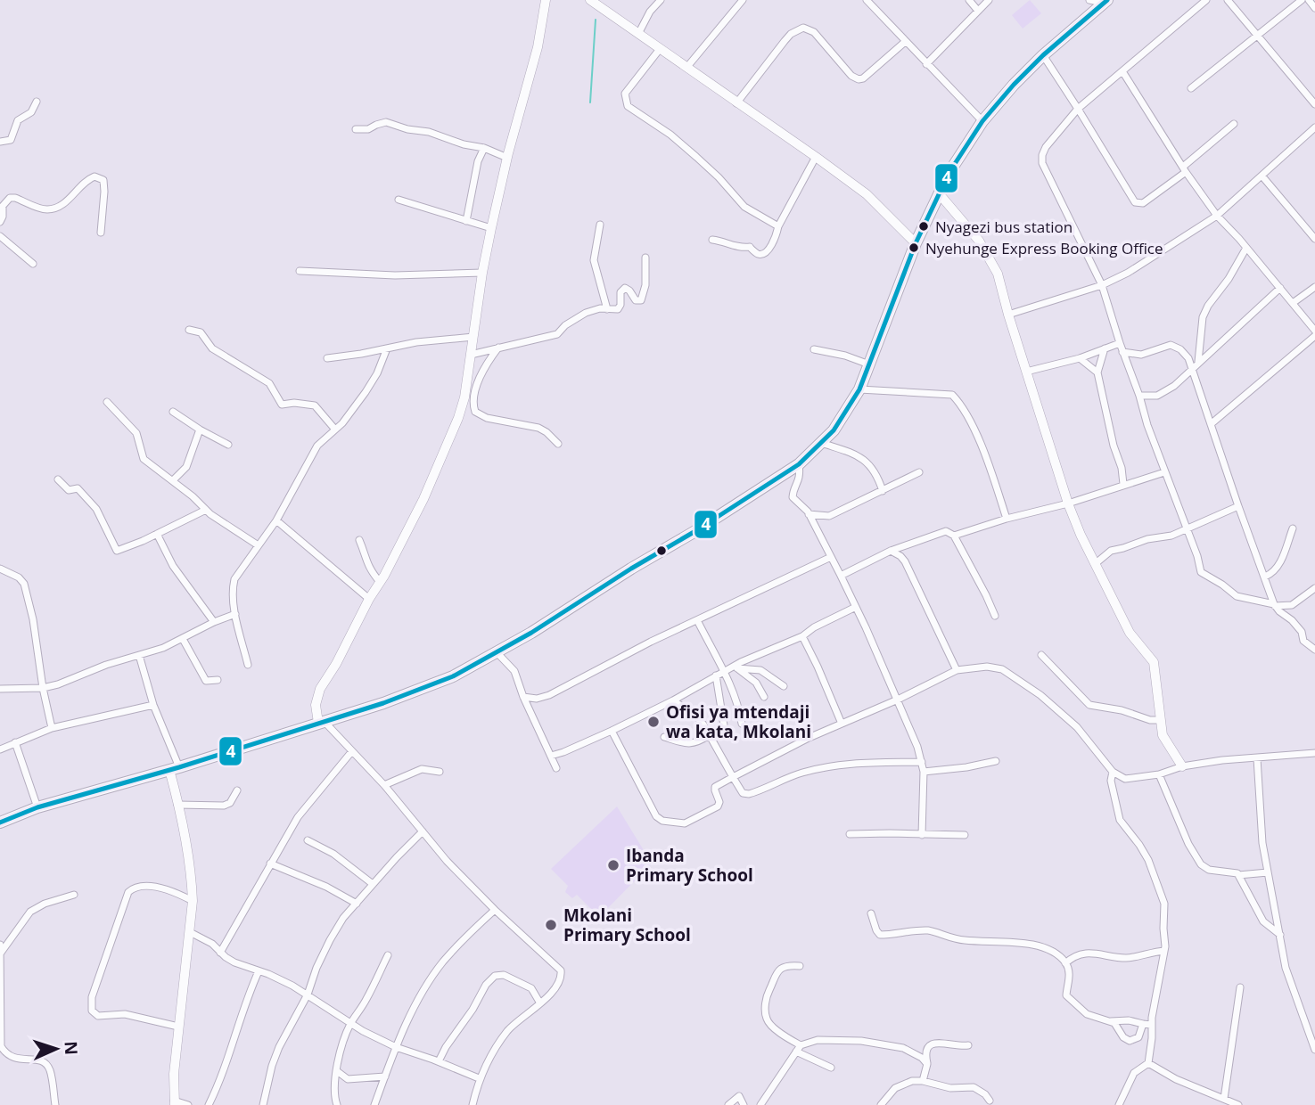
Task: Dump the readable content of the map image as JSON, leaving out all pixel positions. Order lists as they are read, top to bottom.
{
  "places": [
    "Nyagezi bus station",
    "Nyehunge Express Booking Office",
    "Ofisi ya mtendaji wa kata, Mkolani",
    "Ibanda Primary School",
    "Mkolani Primary School"
  ],
  "lines": ["transit line 4"],
  "north": "right"
}
